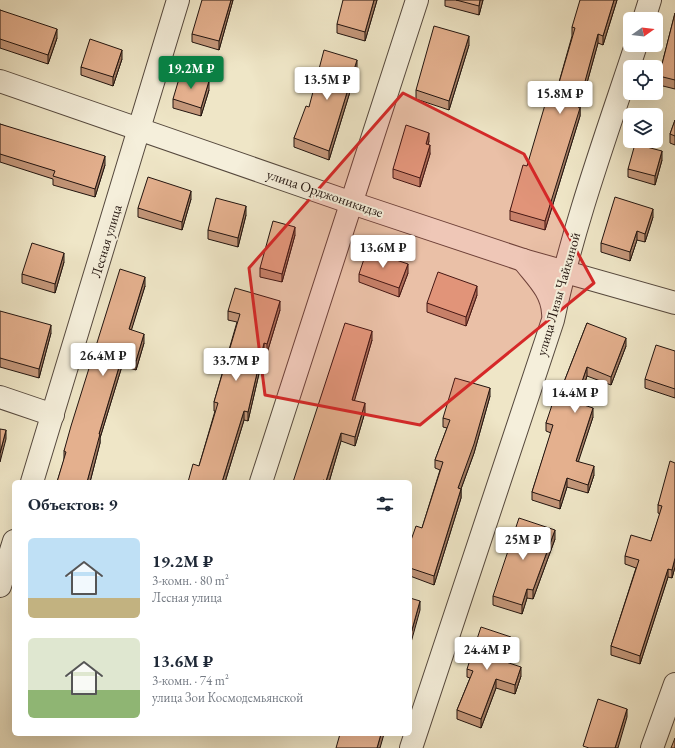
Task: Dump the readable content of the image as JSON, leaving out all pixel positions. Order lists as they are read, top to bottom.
{
  "streets": {
    "street": ["улица Орджоникидзе", "Лесная улица", "улица Лизы Чайкиной"]
  },
  "crossings": [
    ["улица Орджоникидзе", "Лесная улица"],
    ["улица Орджоникидзе", "улица Лизы Чайкиной"]
  ],
  "north": "right",
  "page": {
    "price": [
      "19.2M ₽",
      "13.5M ₽",
      "15.8M ₽",
      "13.6M ₽",
      "26.4M ₽",
      "33.7M ₽",
      "14.4M ₽",
      "25M ₽",
      "24.4M ₽"
    ],
    "heading": "Объектов: 9",
    "list": [
      {
        "name": "19.2M ₽",
        "note": "3-комн. · 80 m² · Лесная улица"
      },
      {
        "name": "13.6M ₽",
        "note": "3-комн. · 74 m² · улица Зои Космодемьянской"
      }
    ]
  }
}
